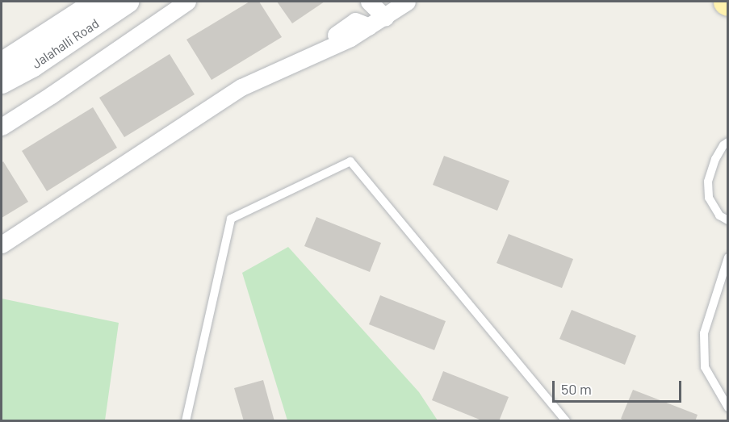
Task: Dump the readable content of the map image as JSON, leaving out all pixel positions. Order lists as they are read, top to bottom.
{
  "streets": {
    "main road": ["Jalahalli Road"]
  },
  "scale_bar": "50 m"
}
